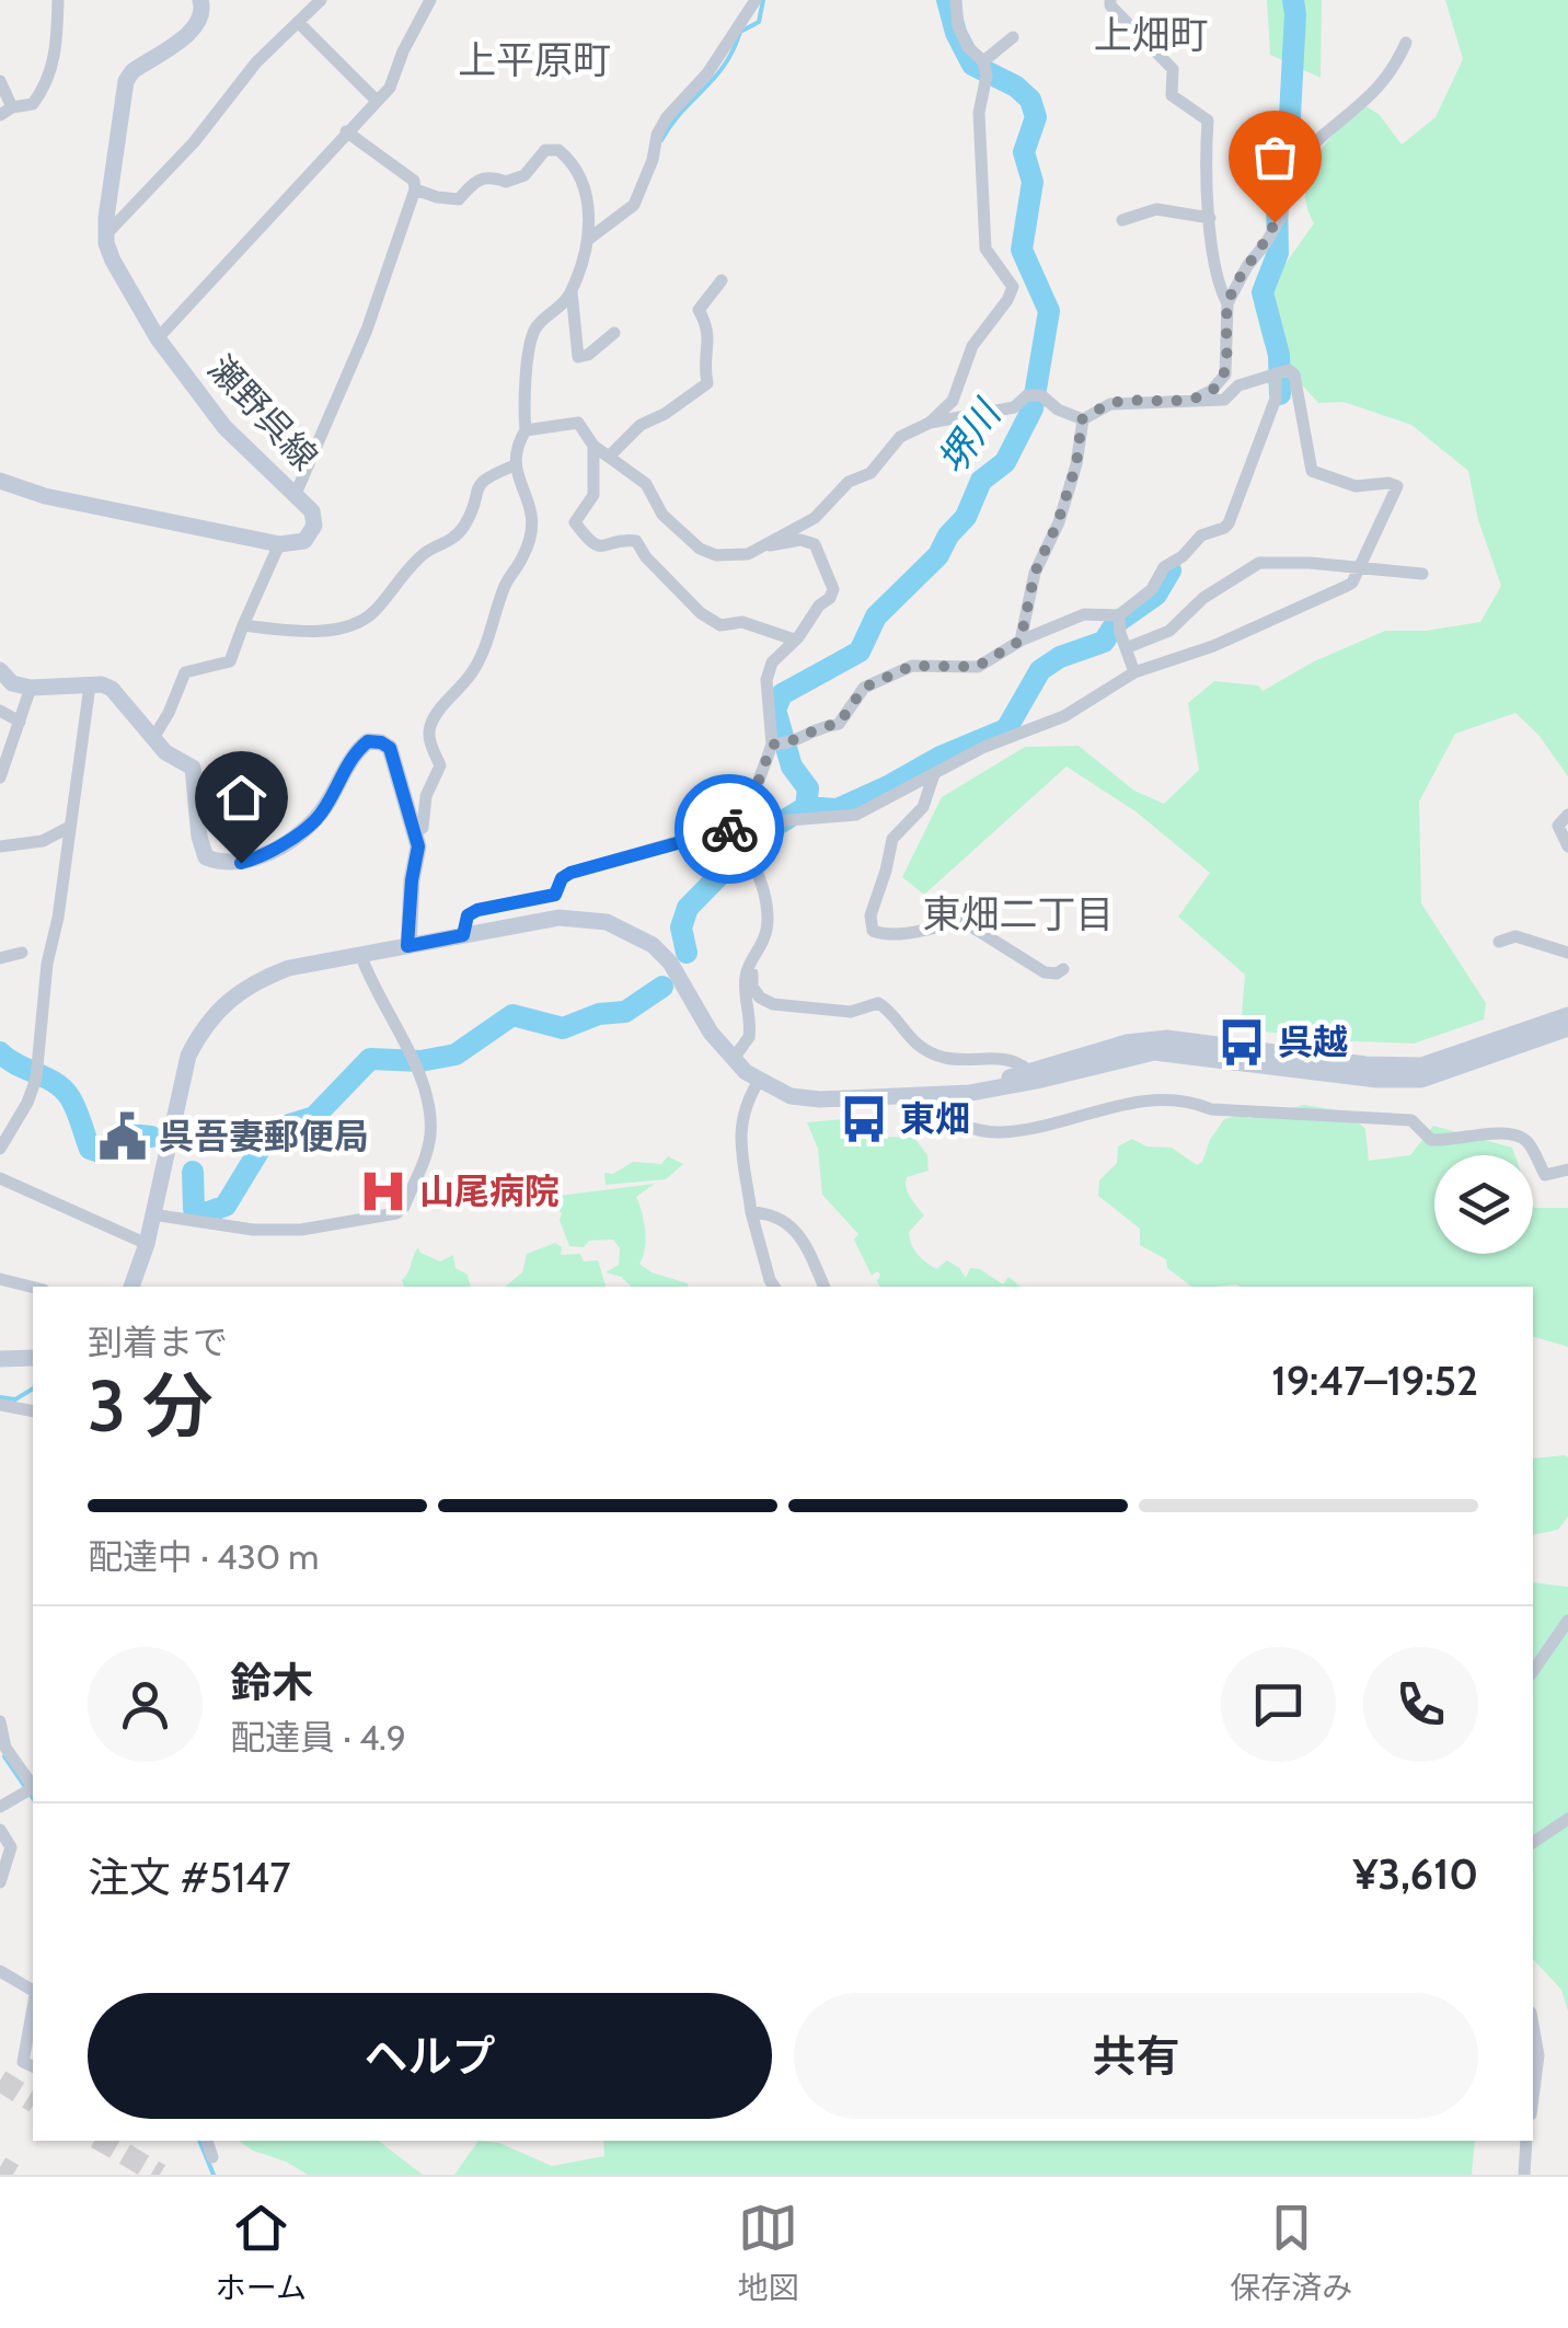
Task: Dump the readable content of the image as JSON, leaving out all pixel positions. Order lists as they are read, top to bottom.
{
  "streets": {
    "main road": ["瀬野呉線"]
  },
  "districts": ["上畑町", "上平原町", "東畑二丁目"],
  "water": ["堺川"],
  "places": {
    "bus stop": ["呉越", "東畑"],
    "public building": ["呉吾妻郵便局"],
    "hospital": ["山尾病院"]
  },
  "page": {
    "heading": ["3 分", "到着まで", "19:47–19:52"],
    "panel": [
      "鈴木",
      "配達員 · 4.9",
      "注文 #5147",
      "¥3,610"
    ],
    "bar": "配達中 · 430 m",
    "buttons": ["ヘルプ", "共有"],
    "tabs": ["ホーム", "地図", "保存済み"]
  }
}
